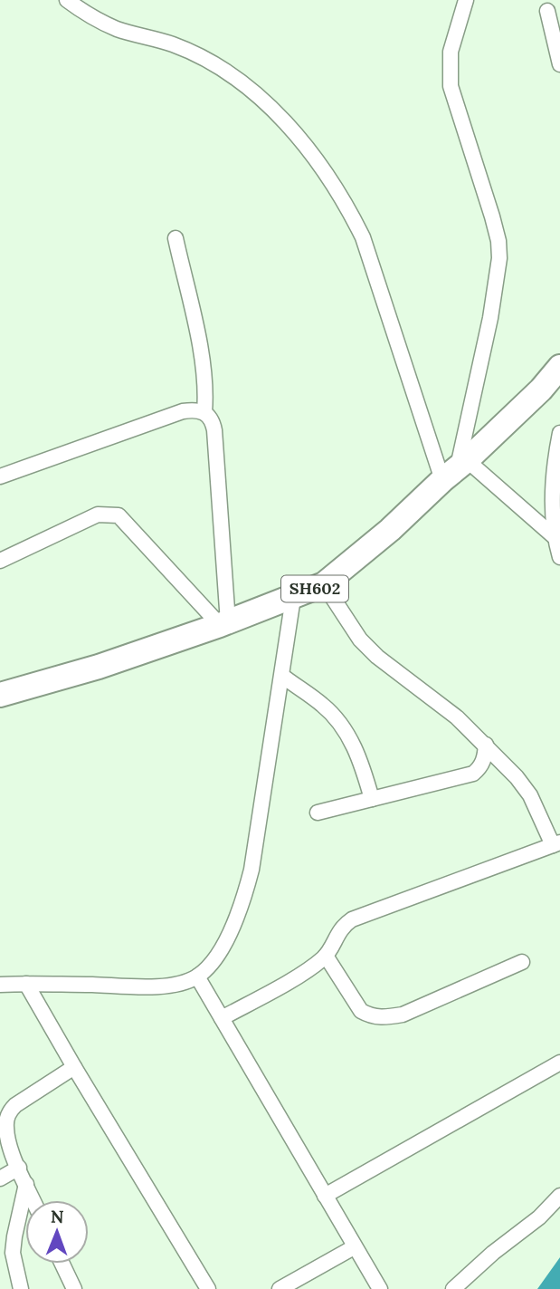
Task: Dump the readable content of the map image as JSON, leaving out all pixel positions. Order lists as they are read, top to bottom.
{
  "streets": {
    "main road": ["SH602"]
  },
  "north": "top"
}
